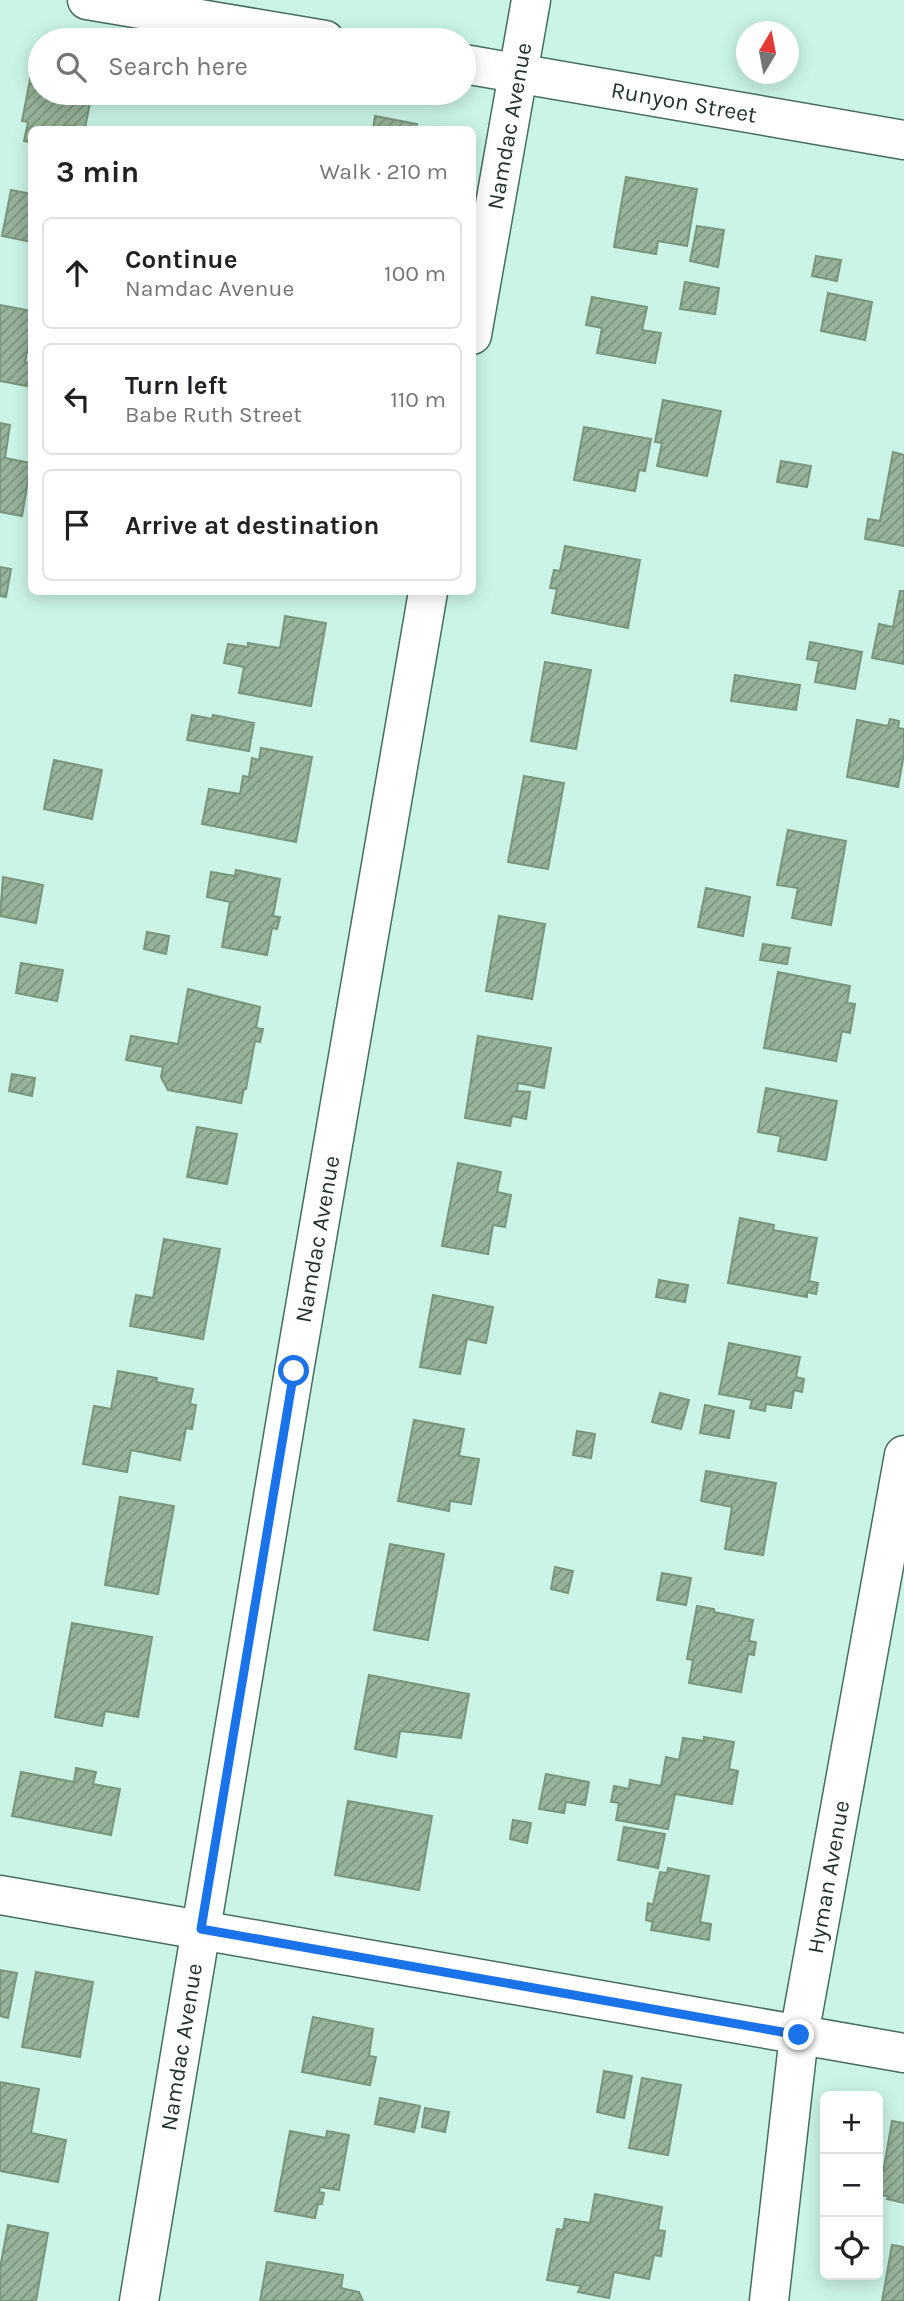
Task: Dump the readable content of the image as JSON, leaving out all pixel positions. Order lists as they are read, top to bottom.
{
  "streets": {
    "street": ["Runyon Street", "Namdac Avenue", "Hyman Avenue"]
  },
  "crossings": [
    ["Runyon Street", "Namdac Avenue"]
  ],
  "north": "top",
  "page": {
    "search": "Search here",
    "heading": ["3 min", "Walk · 210 m"],
    "list": [
      ["Continue", "Namdac Avenue", "100 m"],
      ["Turn left", "Babe Ruth Street", "110 m"],
      "Arrive at destination"
    ],
    "map_buttons": ["+", "−"]
  }
}
